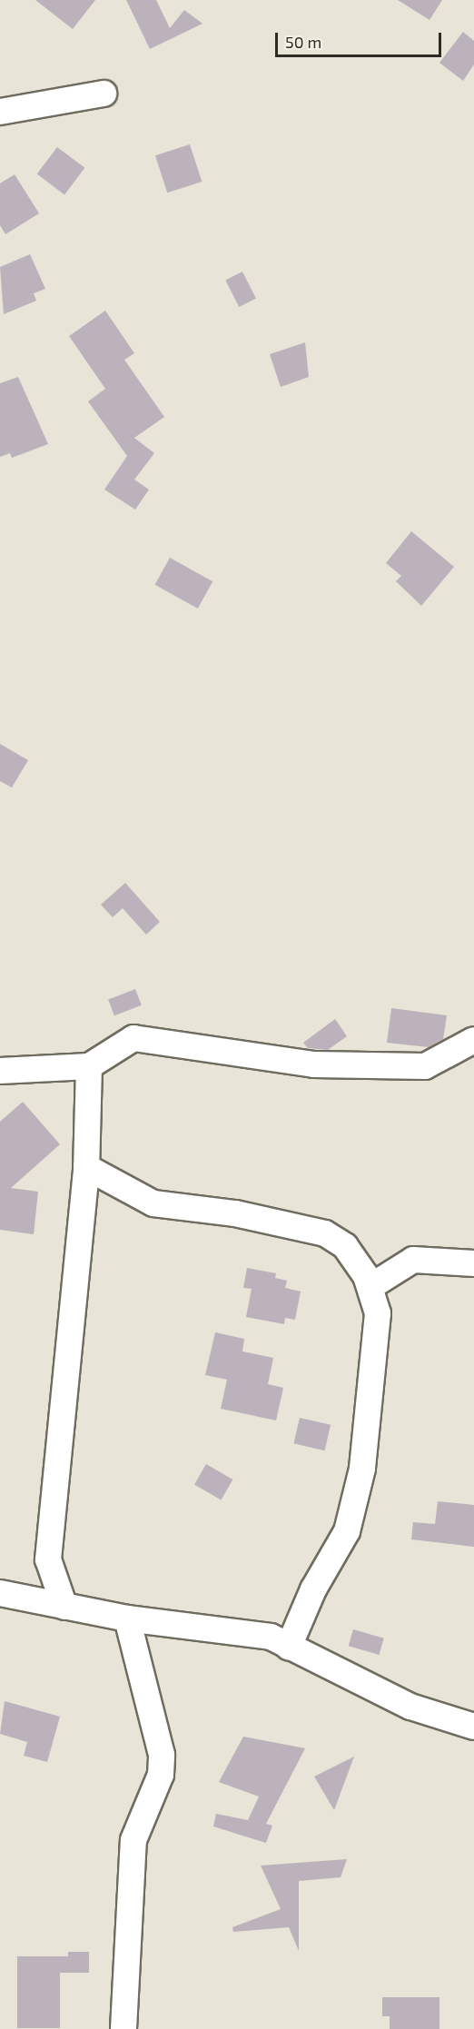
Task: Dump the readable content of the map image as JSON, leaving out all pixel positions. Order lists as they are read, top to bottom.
{
  "scale_bar": "50 m"
}
